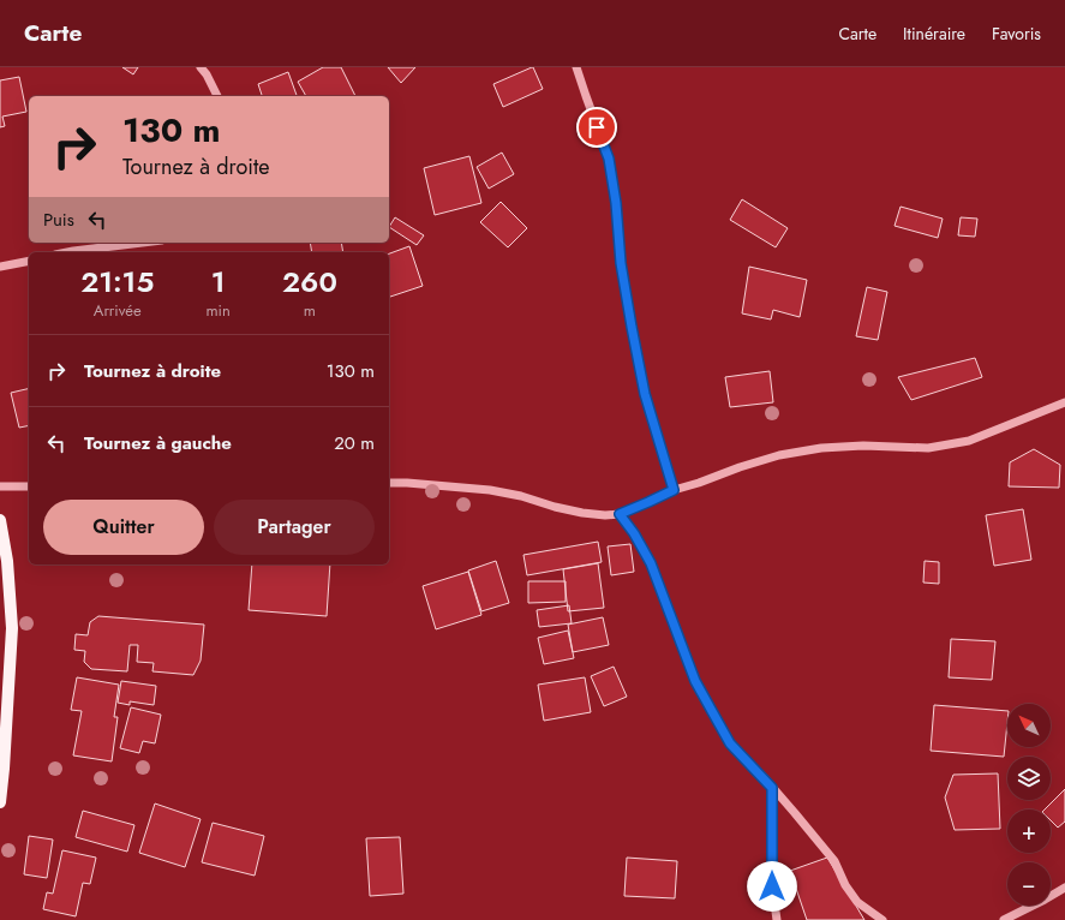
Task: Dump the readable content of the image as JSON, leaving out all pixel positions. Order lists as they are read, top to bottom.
{
  "north": "top left",
  "page": {
    "header": "Carte",
    "nav": ["Carte", "Itinéraire", "Favoris"],
    "turn": ["130 m", "Tournez à droite"],
    "then": "Puis",
    "eta": [
      "21:15",
      "Arrivée",
      "1",
      "min",
      "260",
      "m"
    ],
    "list": [
      {
        "name": "Tournez à droite",
        "value": "130 m"
      },
      {
        "name": "Tournez à gauche",
        "value": "20 m"
      }
    ],
    "buttons": ["Quitter", "Partager"],
    "map_buttons": ["+", "−"]
  }
}
